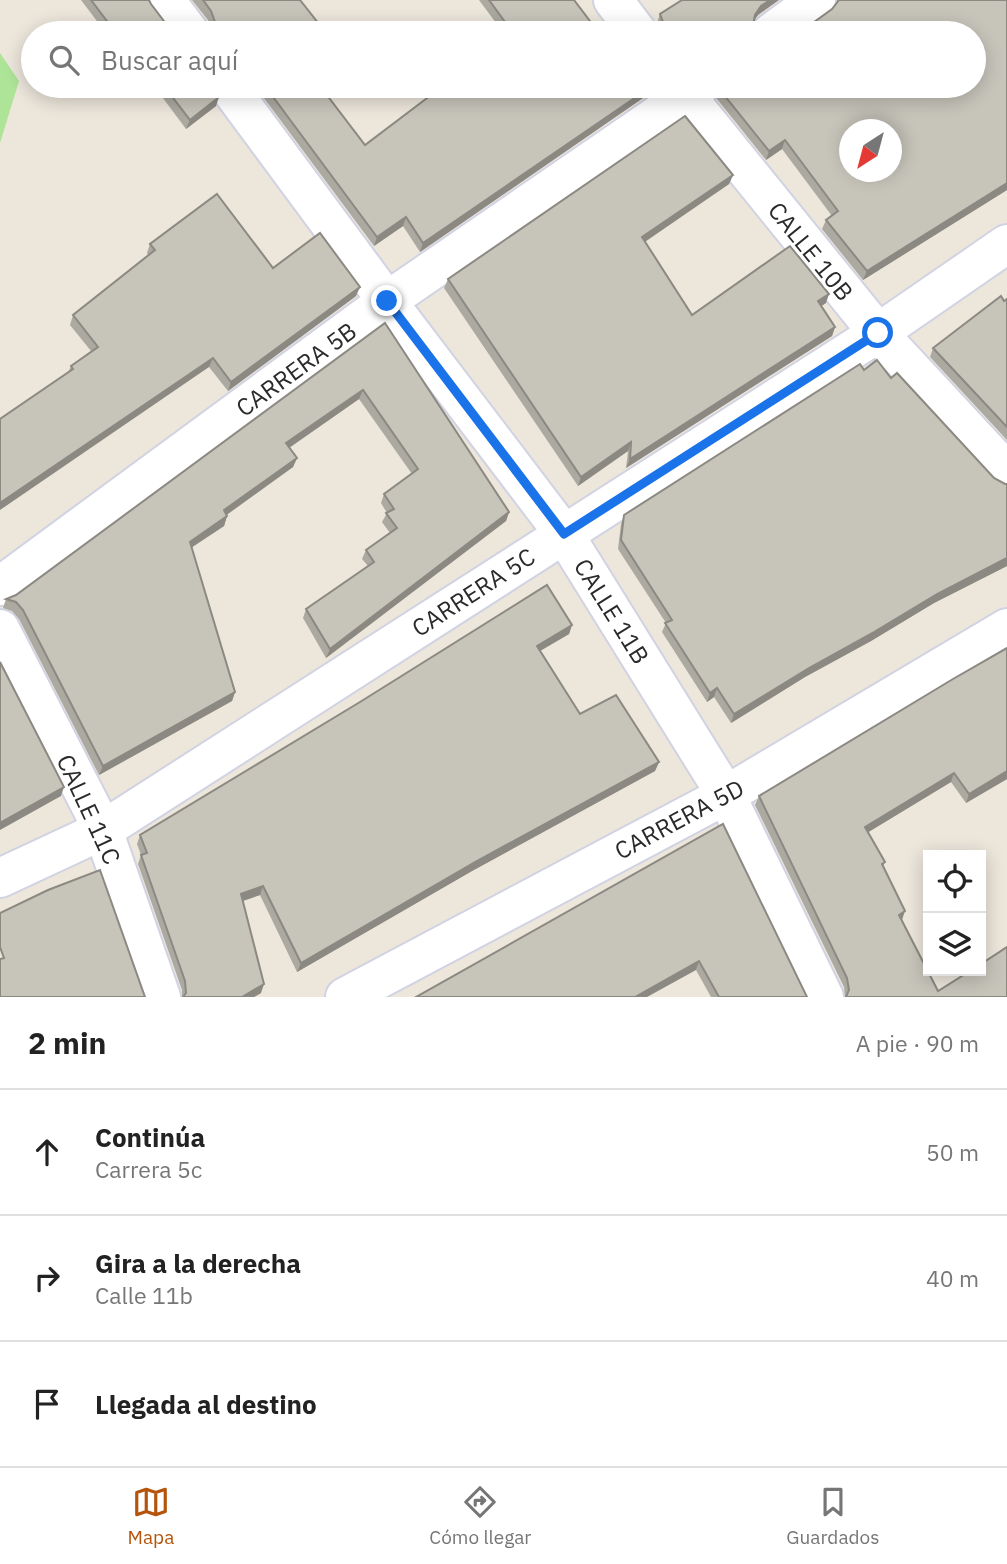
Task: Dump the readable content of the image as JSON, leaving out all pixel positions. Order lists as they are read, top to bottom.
{
  "streets": {
    "street": [
      "CALLE 10B",
      "CARRERA 5B",
      "CARRERA 5C",
      "CALLE 11B",
      "CALLE 11C",
      "CARRERA 5D"
    ]
  },
  "crossings": [
    ["CALLE 10B", "CARRERA 5C"],
    ["CARRERA 5B", "CALLE 11B"],
    ["CARRERA 5C", "CALLE 11B"],
    ["CARRERA 5C", "CALLE 11C"],
    ["CALLE 11B", "CARRERA 5D"]
  ],
  "north": "bottom left",
  "page": {
    "search": "Buscar aquí",
    "heading": ["2 min", "A pie · 90 m"],
    "list": [
      ["Continúa", "Carrera 5c", "50 m"],
      ["Gira a la derecha", "Calle 11b", "40 m"],
      "Llegada al destino"
    ],
    "nav": ["Mapa", "Cómo llegar", "Guardados"]
  }
}
